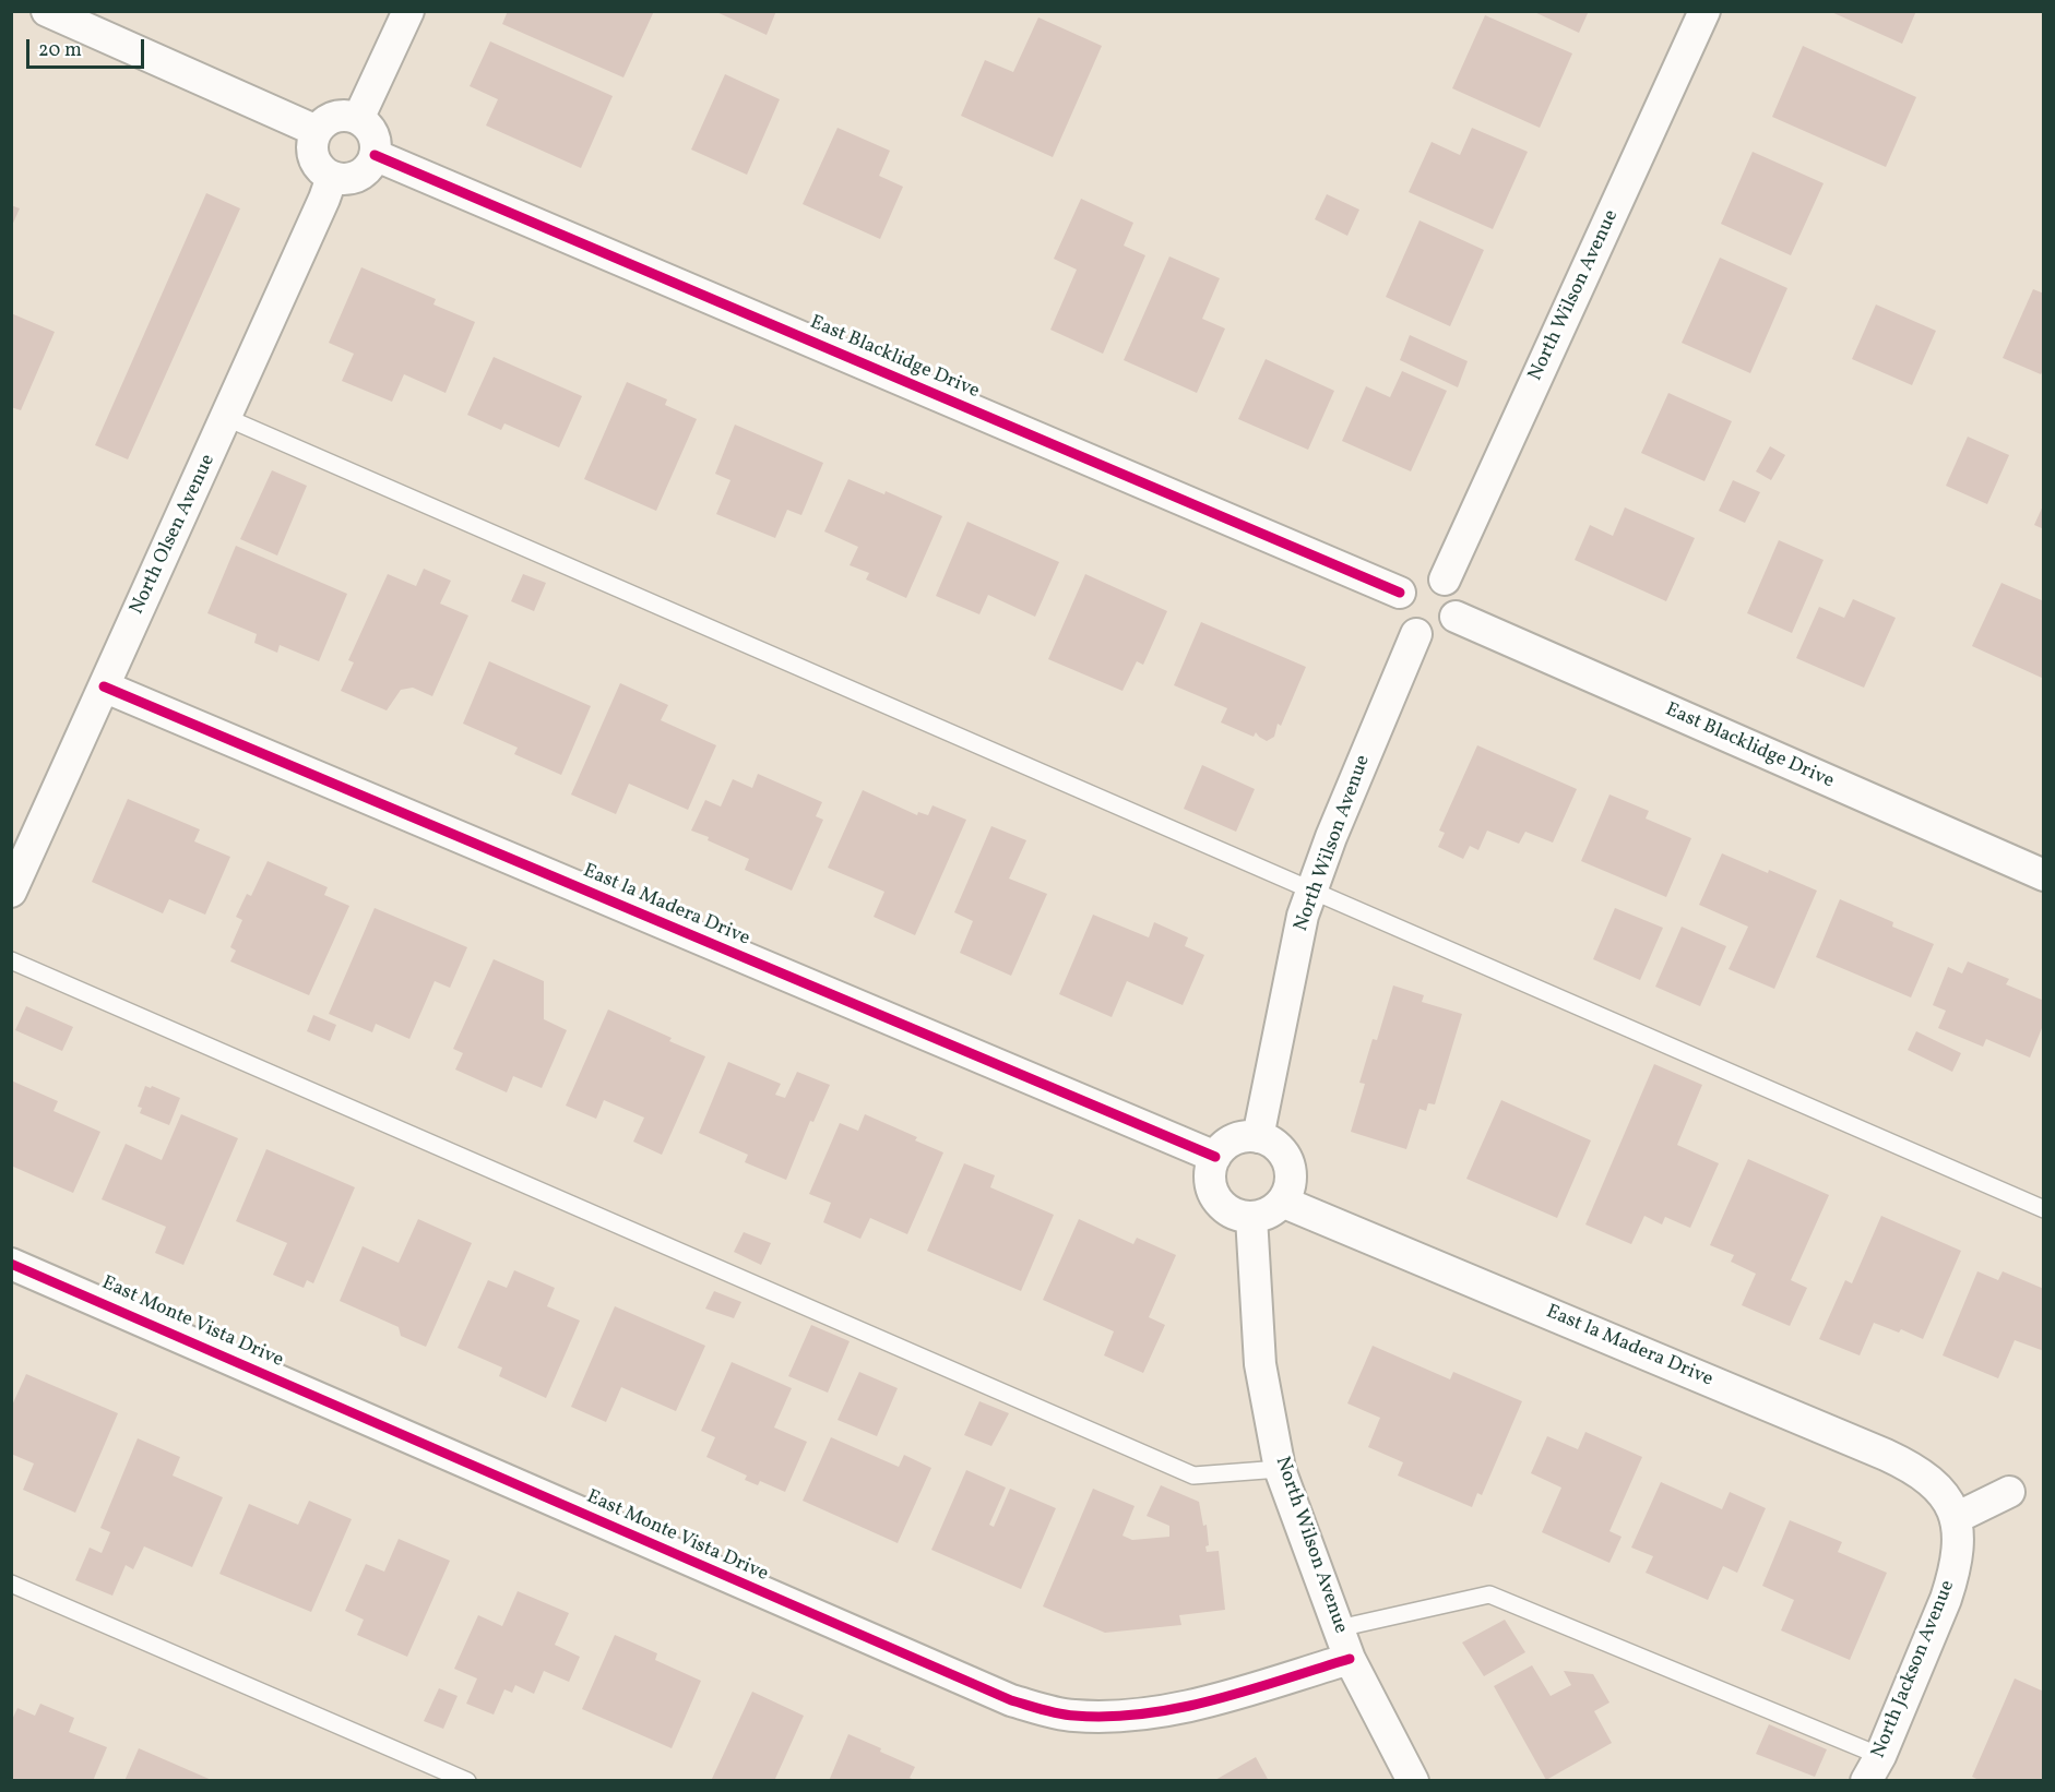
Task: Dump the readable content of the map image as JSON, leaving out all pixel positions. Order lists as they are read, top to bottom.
{
  "streets": {
    "street": [
      "North Wilson Avenue",
      "East Blacklidge Drive",
      "North Olsen Avenue",
      "East la Madera Drive",
      "East Monte Vista Drive",
      "North Jackson Avenue"
    ]
  },
  "crossings": [
    ["North Wilson Avenue", "East Blacklidge Drive"],
    ["North Wilson Avenue", "East la Madera Drive"],
    ["North Wilson Avenue", "East Monte Vista Drive"],
    ["East Blacklidge Drive", "North Olsen Avenue"],
    ["North Olsen Avenue", "East la Madera Drive"],
    ["East la Madera Drive", "North Jackson Avenue"]
  ],
  "scale_bar": "20 m"
}
